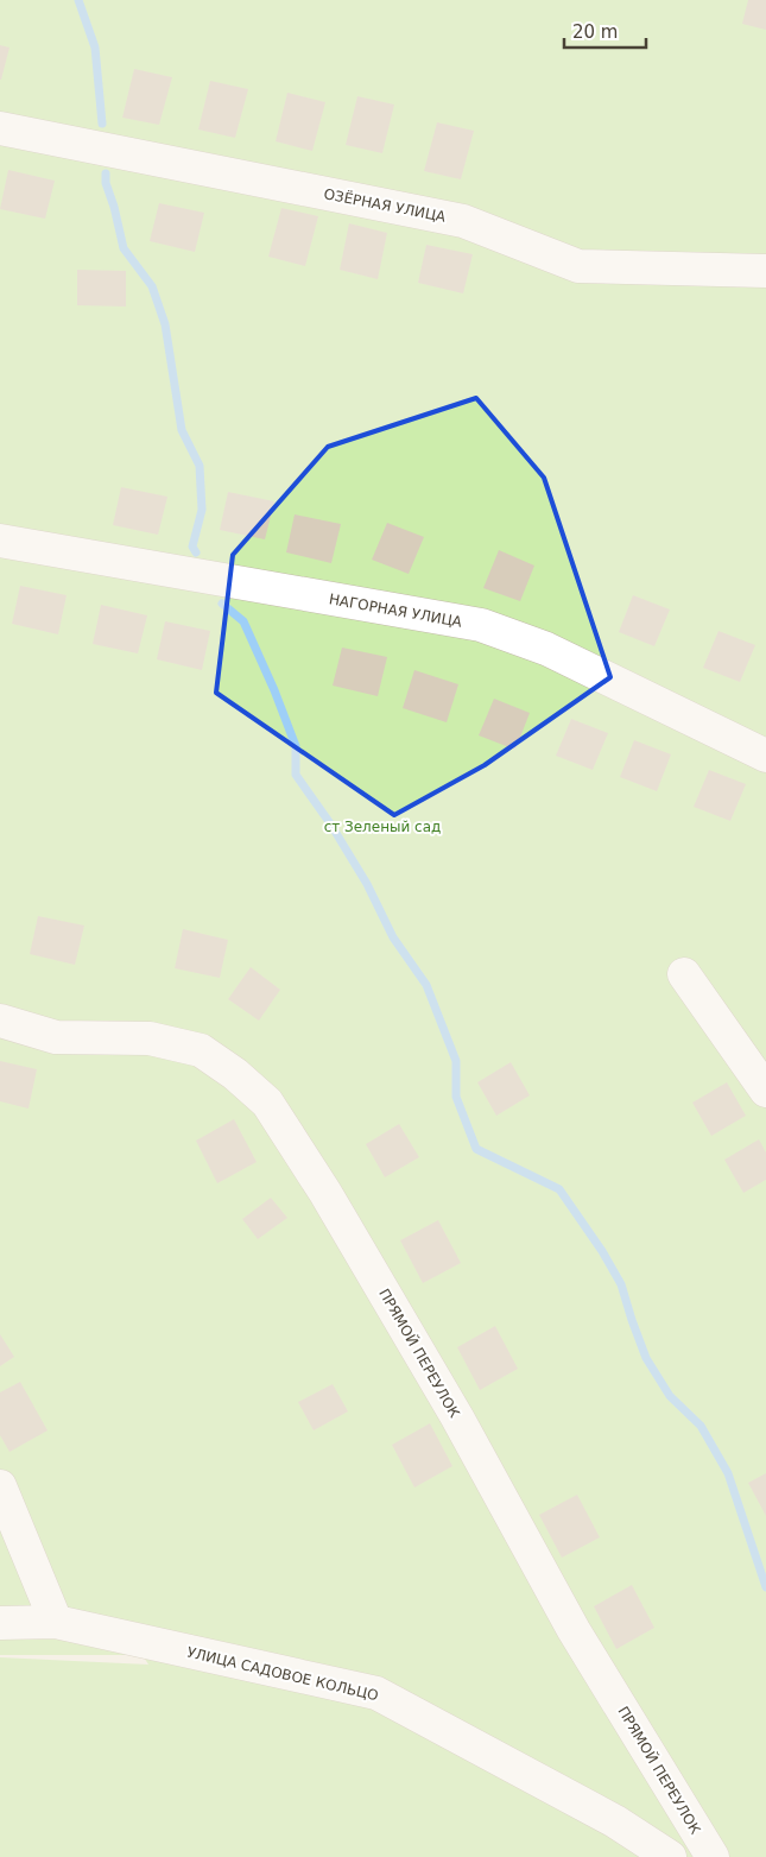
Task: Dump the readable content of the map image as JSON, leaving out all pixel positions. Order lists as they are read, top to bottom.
{
  "streets": {
    "street": [
      "ОЗЁРНАЯ УЛИЦА",
      "НАГОРНАЯ УЛИЦА",
      "ПРЯМОЙ ПЕРЕУЛОК",
      "УЛИЦА САДОВОЕ КОЛЬЦО"
    ]
  },
  "parks": ["ст Зеленый сад"],
  "scale_bar": "20 m"
}
